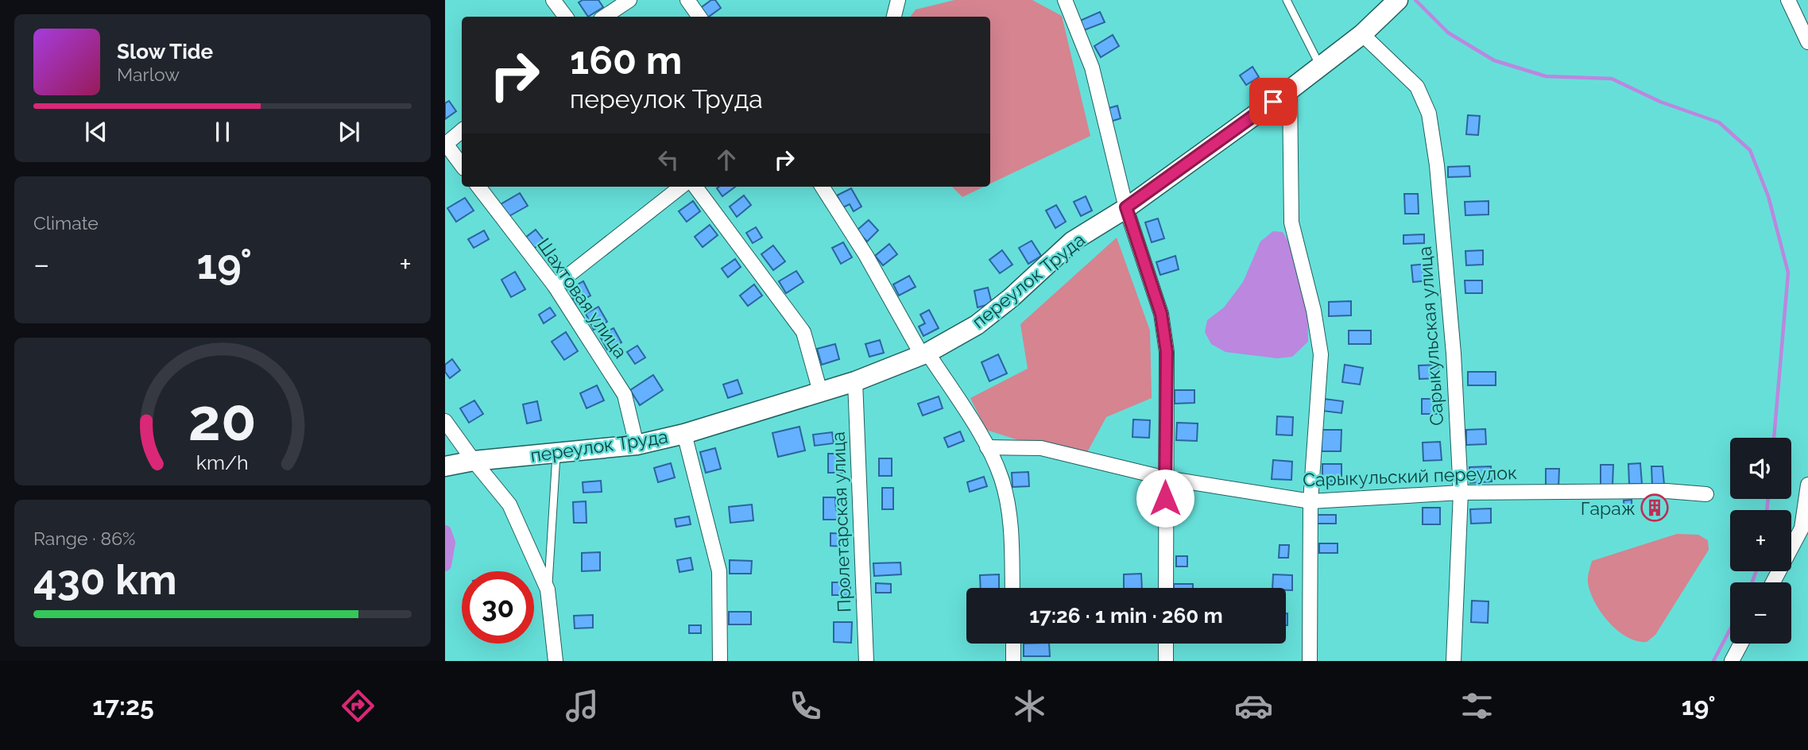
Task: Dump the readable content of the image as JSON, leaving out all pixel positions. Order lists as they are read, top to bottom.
{
  "streets": {
    "street": [
      "переулок Труда",
      "Шахтовая улица",
      "Сарыкульская улица",
      "Сарыкульский переулок",
      "Пролетарская улица"
    ]
  },
  "crossings": [
    ["переулок Труда", "Шахтовая улица"],
    ["переулок Труда", "Сарыкульская улица"],
    ["переулок Труда", "Пролетарская улица"],
    ["Сарыкульская улица", "Сарыкульский переулок"]
  ],
  "places": {
    "building": ["Гараж"]
  },
  "page": {
    "turn": ["160 m", "переулок Труда"],
    "song": ["Slow Tide", "Marlow"],
    "tile": [
      "Climate",
      ["Range · 86%", "430 km"]
    ],
    "heat": ["−", "19°", "+"],
    "map_buttons": ["+", "−"],
    "limit": "30",
    "trip": "17:26 · 1 min · 260 m",
    "tabs": ["17:25", "19°"],
    "gauge": ["20", "km/h"]
  }
}
